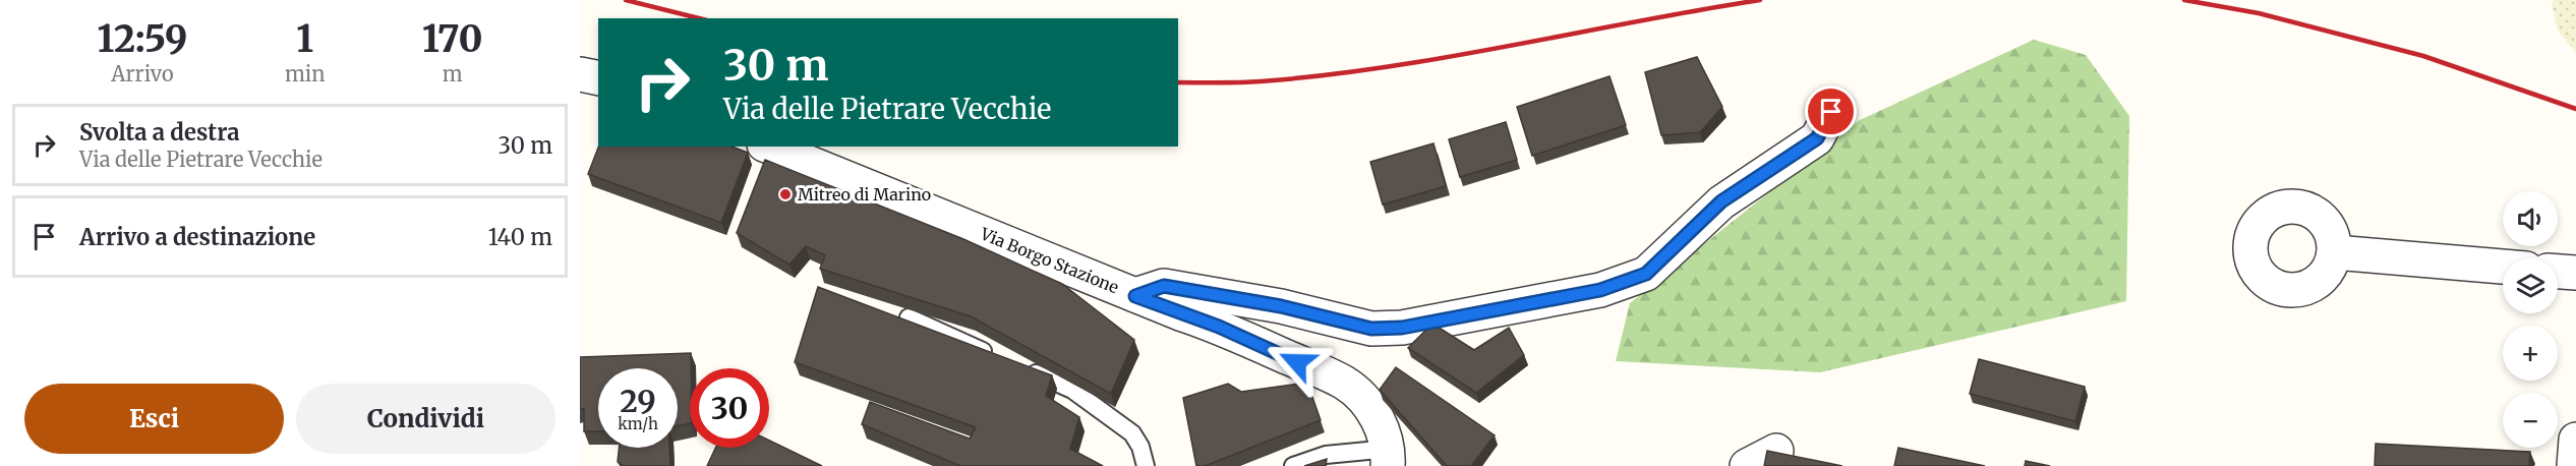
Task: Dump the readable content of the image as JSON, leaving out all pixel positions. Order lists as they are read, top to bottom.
{
  "streets": {
    "street": ["Via Borgo Stazione"]
  },
  "places": ["Mitreo di Marino"],
  "page": {
    "eta": [
      "12:59",
      "Arrivo",
      "1",
      "min",
      "170",
      "m"
    ],
    "turn": ["30 m", "Via delle Pietrare Vecchie"],
    "list": [
      {
        "name": "Svolta a destra",
        "note": "Via delle Pietrare Vecchie",
        "value": "30 m"
      },
      {
        "name": "Arrivo a destinazione",
        "value": "140 m"
      }
    ],
    "map_buttons": ["+", "−"],
    "speed": "29 km/h",
    "limit": "30",
    "buttons": ["Esci", "Condividi"]
  }
}
